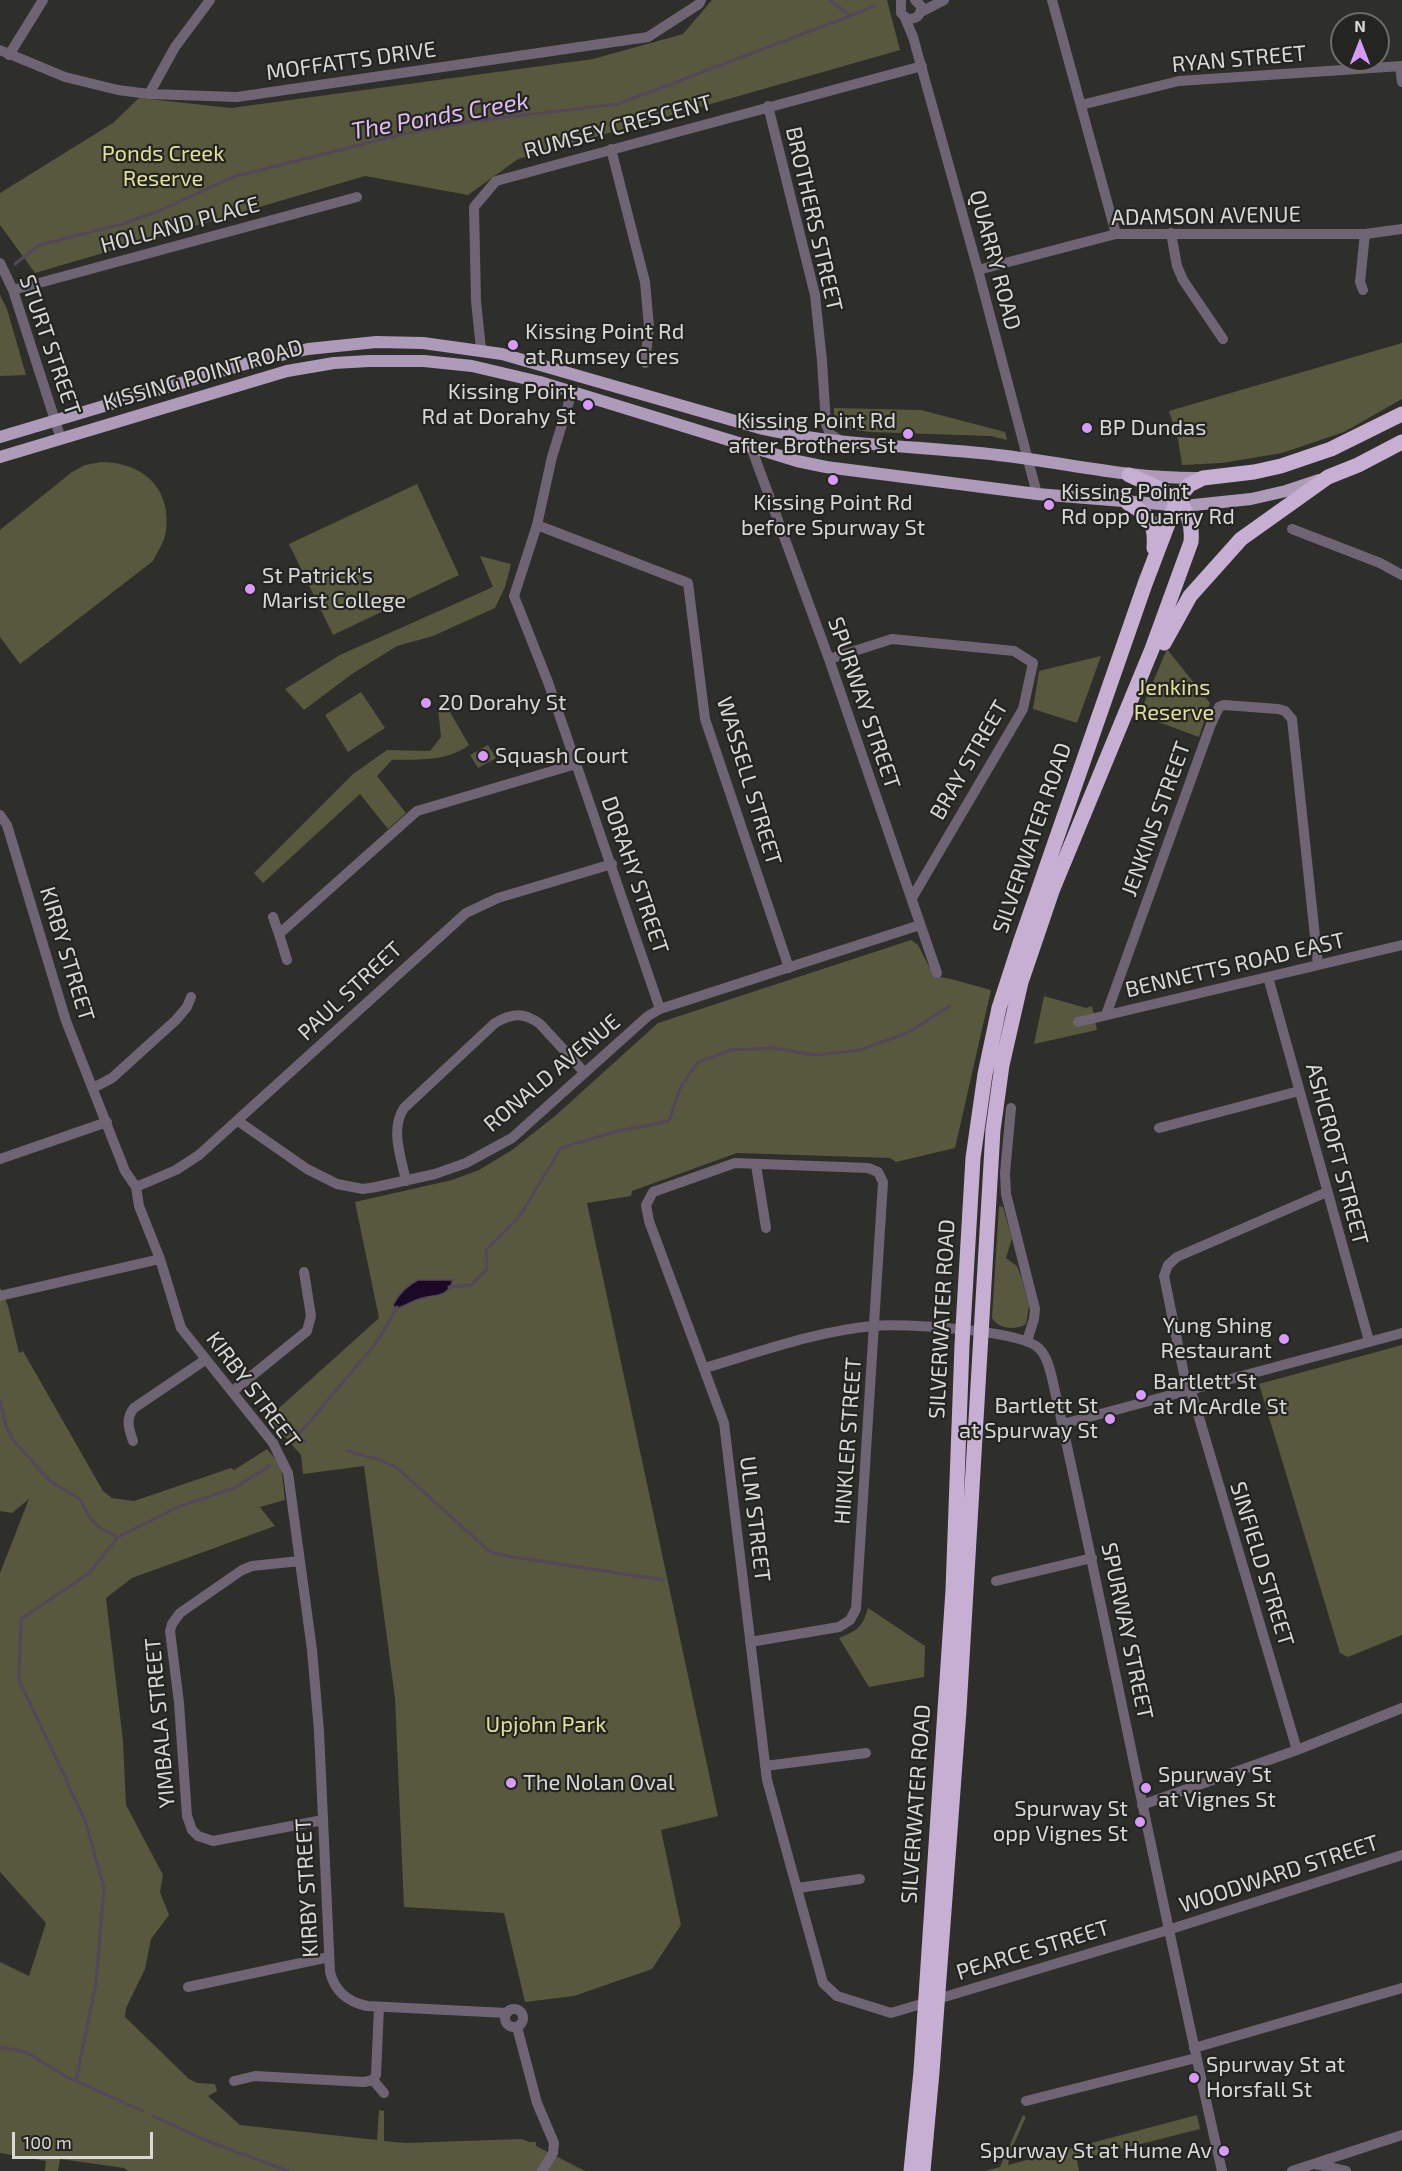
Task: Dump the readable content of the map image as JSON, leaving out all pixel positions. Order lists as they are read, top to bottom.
{
  "streets": {
    "highway": ["KISSING POINT ROAD", "SILVERWATER ROAD"],
    "street": [
      "RYAN STREET",
      "MOFFATTS DRIVE",
      "RUMSEY CRESCENT",
      "ADAMSON AVENUE",
      "BROTHERS STREET",
      "HOLLAND PLACE",
      "QUARRY ROAD",
      "STURT STREET",
      "SPURWAY STREET",
      "BRAY STREET",
      "WASSELL STREET",
      "JENKINS STREET",
      "DORAHY STREET",
      "KIRBY STREET",
      "BENNETTS ROAD EAST",
      "PAUL STREET",
      "RONALD AVENUE",
      "ASHCROFT STREET",
      "HINKLER STREET",
      "ULM STREET",
      "SINFIELD STREET",
      "YIMBALA STREET",
      "WOODWARD STREET",
      "PEARCE STREET"
    ]
  },
  "crossings": [
    ["RUMSEY CRESCENT", "BROTHERS STREET"],
    ["RUMSEY CRESCENT", "QUARRY ROAD"],
    ["RUMSEY CRESCENT", "KISSING POINT ROAD"],
    ["ADAMSON AVENUE", "QUARRY ROAD"],
    ["BROTHERS STREET", "KISSING POINT ROAD"],
    ["HOLLAND PLACE", "STURT STREET"],
    ["QUARRY ROAD", "KISSING POINT ROAD"],
    ["STURT STREET", "KISSING POINT ROAD"],
    ["KISSING POINT ROAD", "SPURWAY STREET"],
    ["KISSING POINT ROAD", "SILVERWATER ROAD"],
    ["KISSING POINT ROAD", "DORAHY STREET"],
    ["SPURWAY STREET", "BRAY STREET"],
    ["SPURWAY STREET", "WOODWARD STREET"],
    ["SPURWAY STREET", "PEARCE STREET"],
    ["WASSELL STREET", "DORAHY STREET"],
    ["JENKINS STREET", "BENNETTS ROAD EAST"],
    ["DORAHY STREET", "PAUL STREET"],
    ["DORAHY STREET", "RONALD AVENUE"],
    ["KIRBY STREET", "PAUL STREET"],
    ["KIRBY STREET", "YIMBALA STREET"],
    ["BENNETTS ROAD EAST", "ASHCROFT STREET"],
    ["PAUL STREET", "RONALD AVENUE"],
    ["ASHCROFT STREET", "SINFIELD STREET"],
    ["HINKLER STREET", "ULM STREET"],
    ["ULM STREET", "PEARCE STREET"],
    ["WOODWARD STREET", "PEARCE STREET"]
  ],
  "water": ["The Ponds Creek"],
  "parks": ["Ponds Creek Reserve", "Jenkins Reserve", "Upjohn Park"],
  "places": [
    "Kissing Point Rd at Rumsey Cres",
    "Kissing Point Rd at Dorahy St",
    "BP Dundas",
    "Kissing Point Rd after Brothers St",
    "Kissing Point Rd before Spurway St",
    "Kissing Point Rd opp Quarry Rd",
    "St Patrick's Marist College",
    "20 Dorahy St",
    "Squash Court",
    "Yung Shing Restaurant",
    "Bartlett St at McArdle St",
    "Bartlett St at Spurway St",
    "The Nolan Oval",
    "Spurway St at Vignes St",
    "Spurway St opp Vignes St",
    "Spurway St at Horsfall St",
    "Spurway St at Hume Av"
  ],
  "scale_bar": "100 m",
  "north": "top"
}
